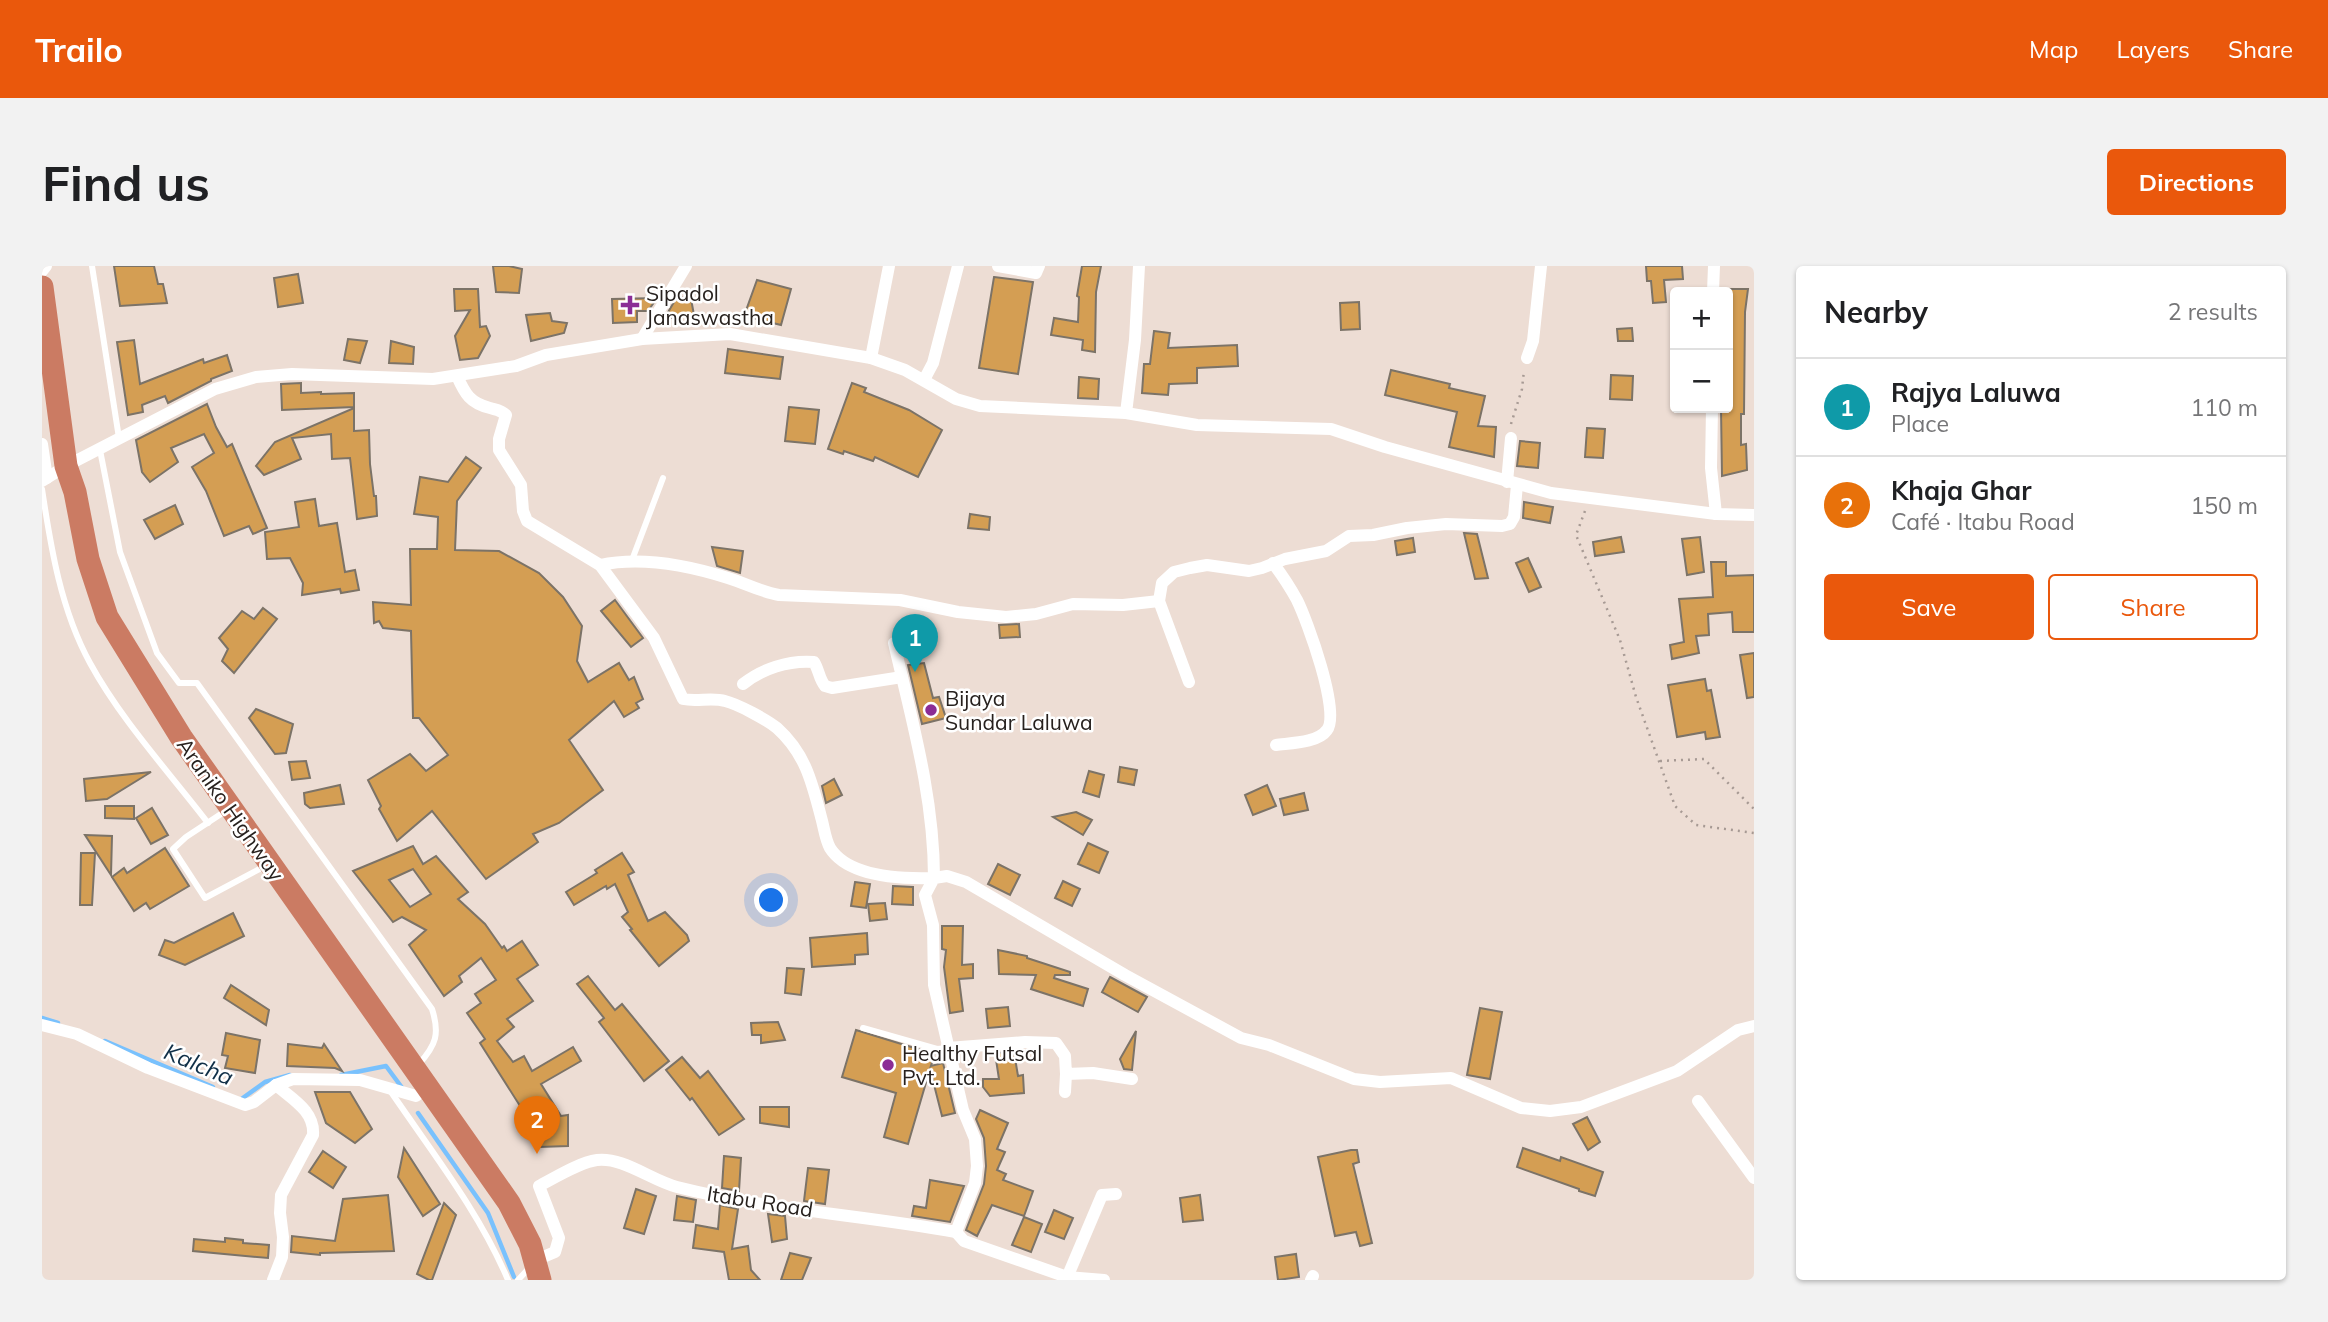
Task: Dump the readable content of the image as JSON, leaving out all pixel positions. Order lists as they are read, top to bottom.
{
  "streets": {
    "highway": ["Araniko Highway"],
    "street": ["Itabu Road"]
  },
  "crossings": [
    ["Araniko Highway", "Itabu Road"]
  ],
  "water": ["Kalcha"],
  "places": {
    "health": ["Sipadol Janaswastha"],
    "other": ["Bijaya Sundar Laluwa", "Healthy Futsal Pvt. Ltd."]
  },
  "page": {
    "header": "Trailo",
    "nav": ["Map", "Layers", "Share"],
    "buttons": [
      "Directions",
      ["Save", "Share"]
    ],
    "title": "Find us",
    "heading": ["Nearby", "2 results"],
    "map_buttons": ["+", "−"],
    "list": [
      {
        "mark": "1",
        "name": "Rajya Laluwa",
        "note": "Place",
        "value": "110 m"
      },
      {
        "mark": "2",
        "name": "Khaja Ghar",
        "note": "Café · Itabu Road",
        "value": "150 m"
      }
    ],
    "pins": ["1", "2"]
  }
}
